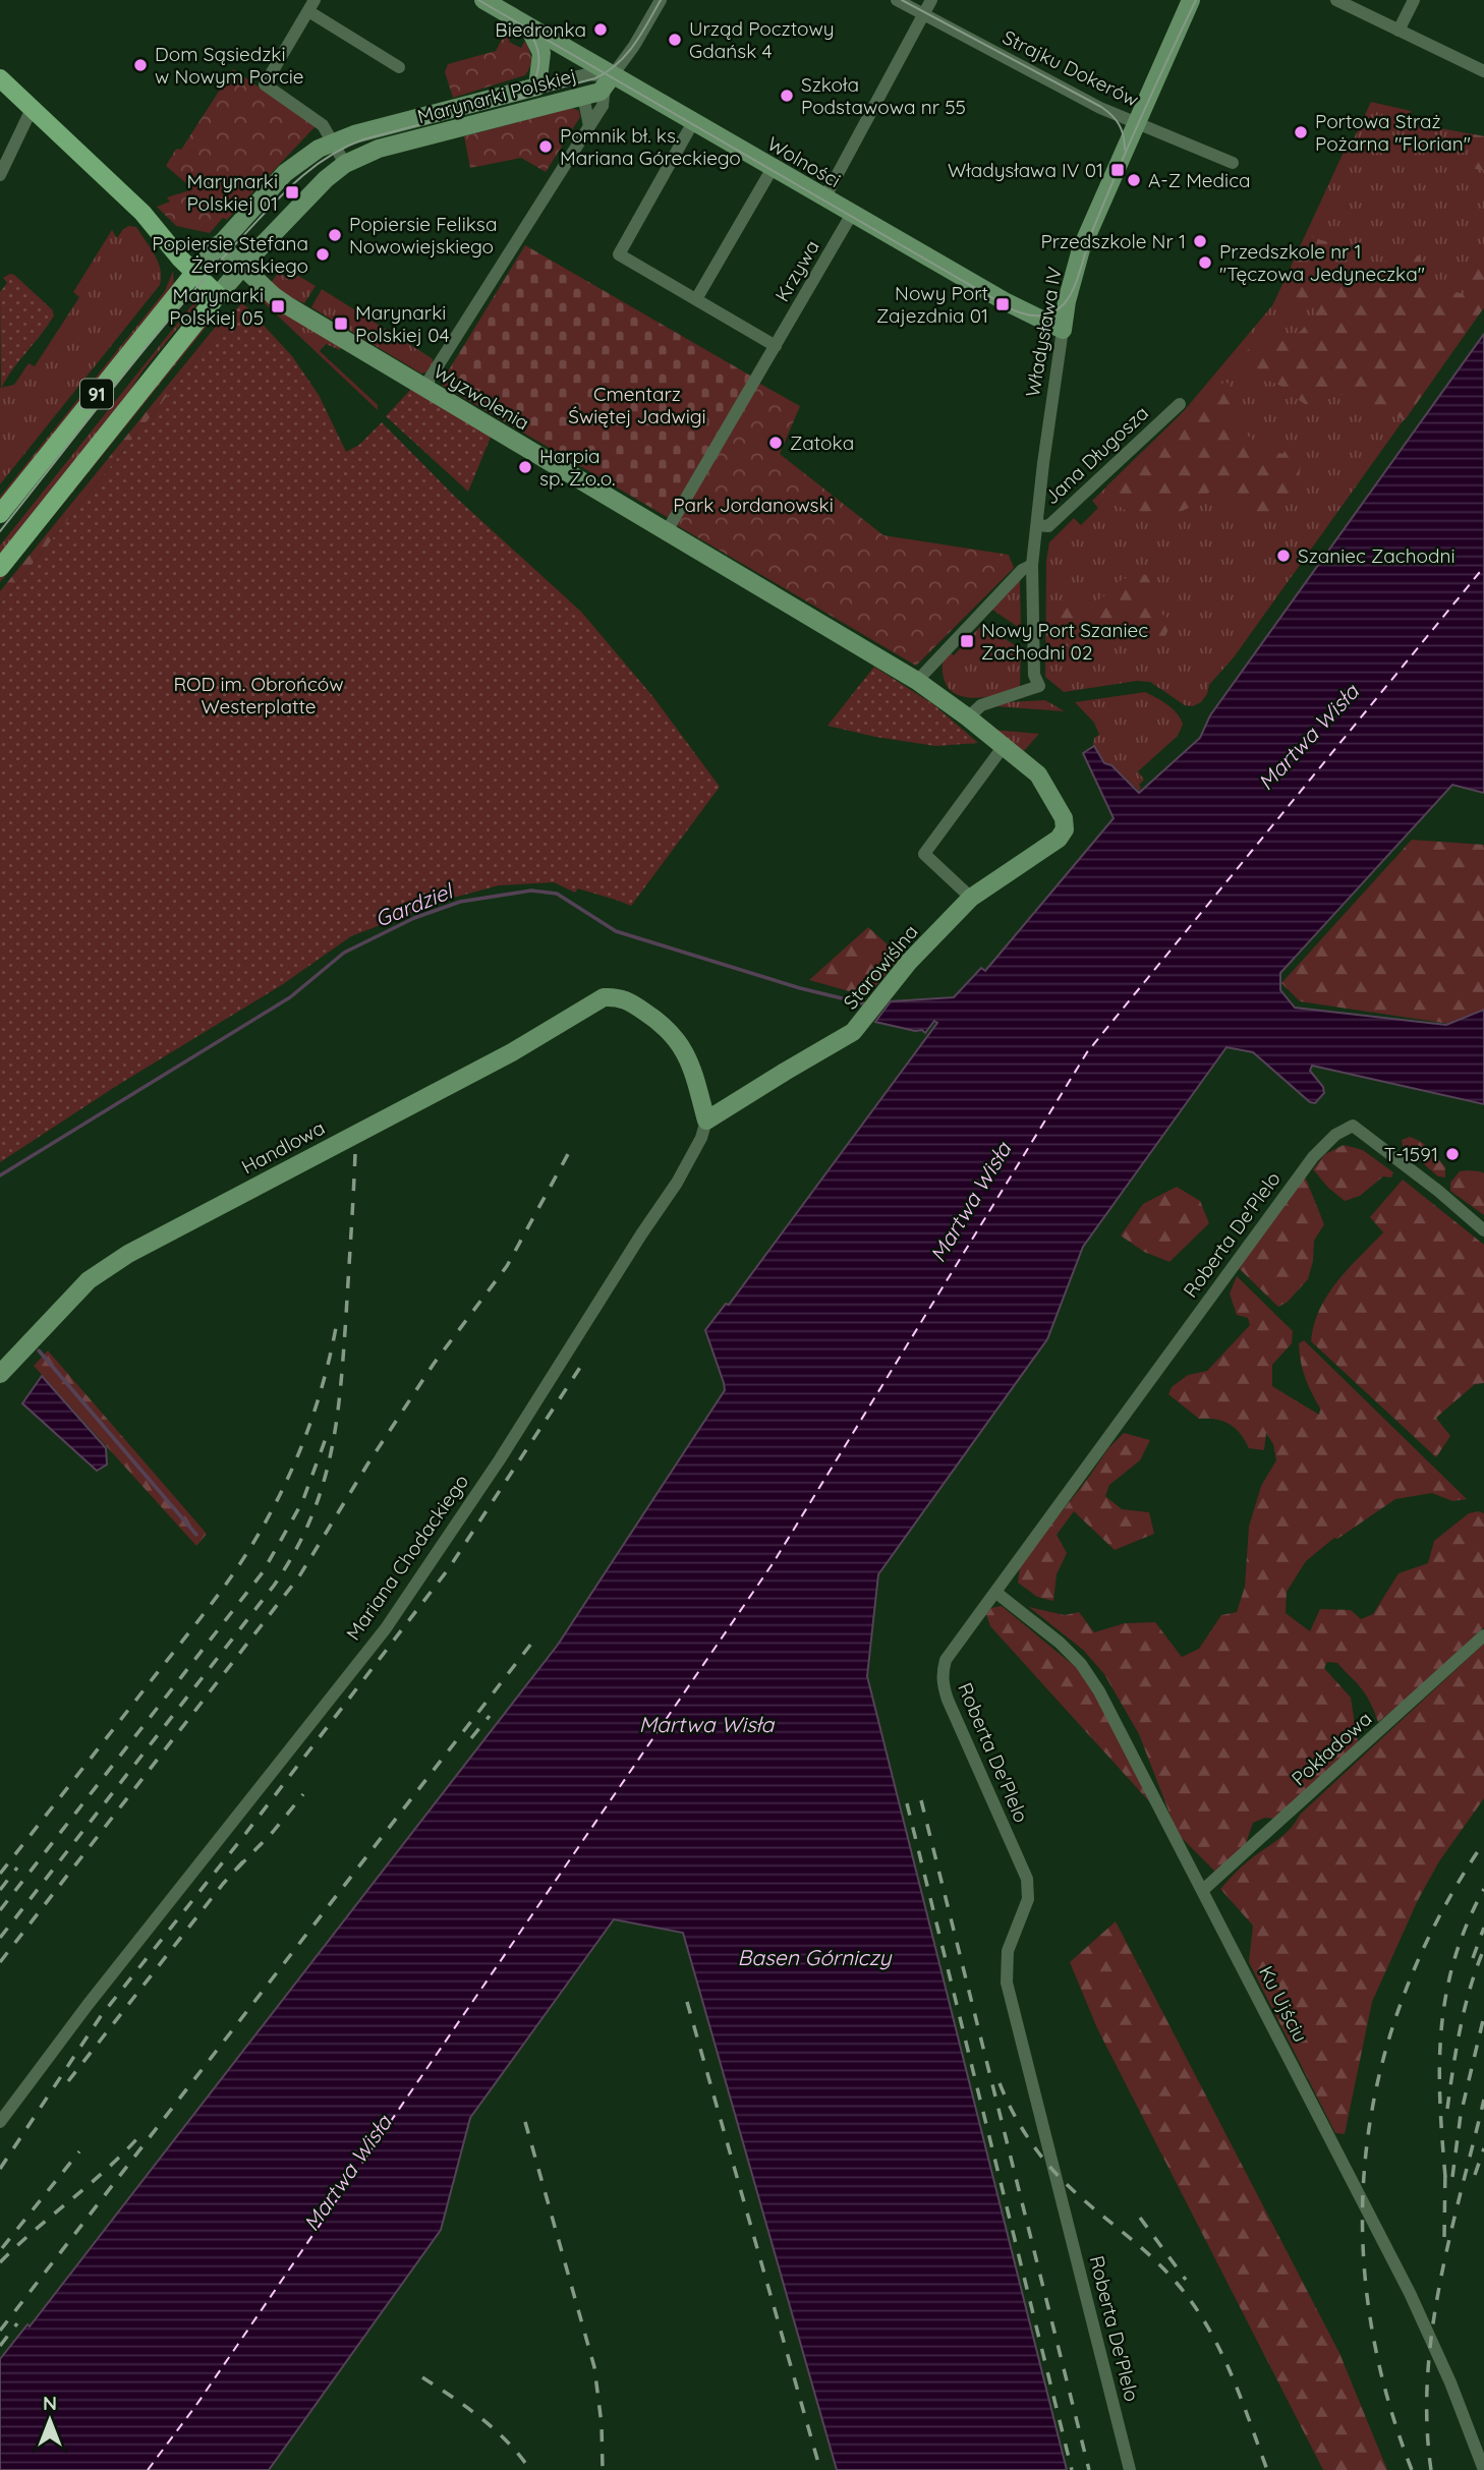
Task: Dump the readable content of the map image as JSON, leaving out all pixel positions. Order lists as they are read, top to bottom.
{
  "streets": {
    "main road": ["Marynarki Polskiej", "91"],
    "street": [
      "Strajku Dokerów",
      "Wolności",
      "Krzywa",
      "Władysława IV",
      "Wyzwolenia",
      "Jana Długosza",
      "Starowiślna",
      "Handlowa",
      "Roberta De'Plelo",
      "Mariana Chodackiego",
      "Pokładowa",
      "Ku Ujściu"
    ]
  },
  "crossings": [
    ["Strajku Dokerów", "Władysława IV"],
    ["Marynarki Polskiej", "Wolności"],
    ["Marynarki Polskiej", "Wyzwolenia"],
    ["Wolności", "Krzywa"],
    ["Wolności", "Władysława IV"],
    ["Krzywa", "Wyzwolenia"],
    ["Władysława IV", "Jana Długosza"],
    ["Władysława IV", "Starowiślna"],
    ["Starowiślna", "Handlowa"],
    ["Starowiślna", "Mariana Chodackiego"],
    ["Handlowa", "Mariana Chodackiego"],
    ["Roberta De'Plelo", "Ku Ujściu"],
    ["Pokładowa", "Ku Ujściu"]
  ],
  "water": ["Martwa Wisła", "Gardziel", "Basen Górniczy"],
  "parks": ["Cmentarz Świętej Jadwigi", "Park Jordanowski", "ROD im. Obrońców Westerplatte"],
  "places": {
    "other": [
      "Biedronka",
      "Urząd Pocztowy Gdańsk 4",
      "Dom Sąsiedzki w Nowym Porcie",
      "Szkoła Podstawowa nr 55",
      "Portowa Straż Pożarna \"Florian\"",
      "Pomnik bł. ks. Mariana Góreckiego",
      "A-Z Medica",
      "Popiersie Feliksa Nowowiejskiego",
      "Przedszkole Nr 1",
      "Popiersie Stefana Żeromskiego",
      "Przedszkole nr 1 \"Tęczowa Jedyneczka\"",
      "Zatoka",
      "Harpia sp. Z.o.o.",
      "Szaniec Zachodni",
      "T-1591"
    ],
    "transit": [
      "Władysława IV 01",
      "Marynarki Polskiej 01",
      "Nowy Port Zajezdnia 01",
      "Marynarki Polskiej 05",
      "Marynarki Polskiej 04",
      "Nowy Port Szaniec Zachodni 02"
    ]
  },
  "north": "top"
}
